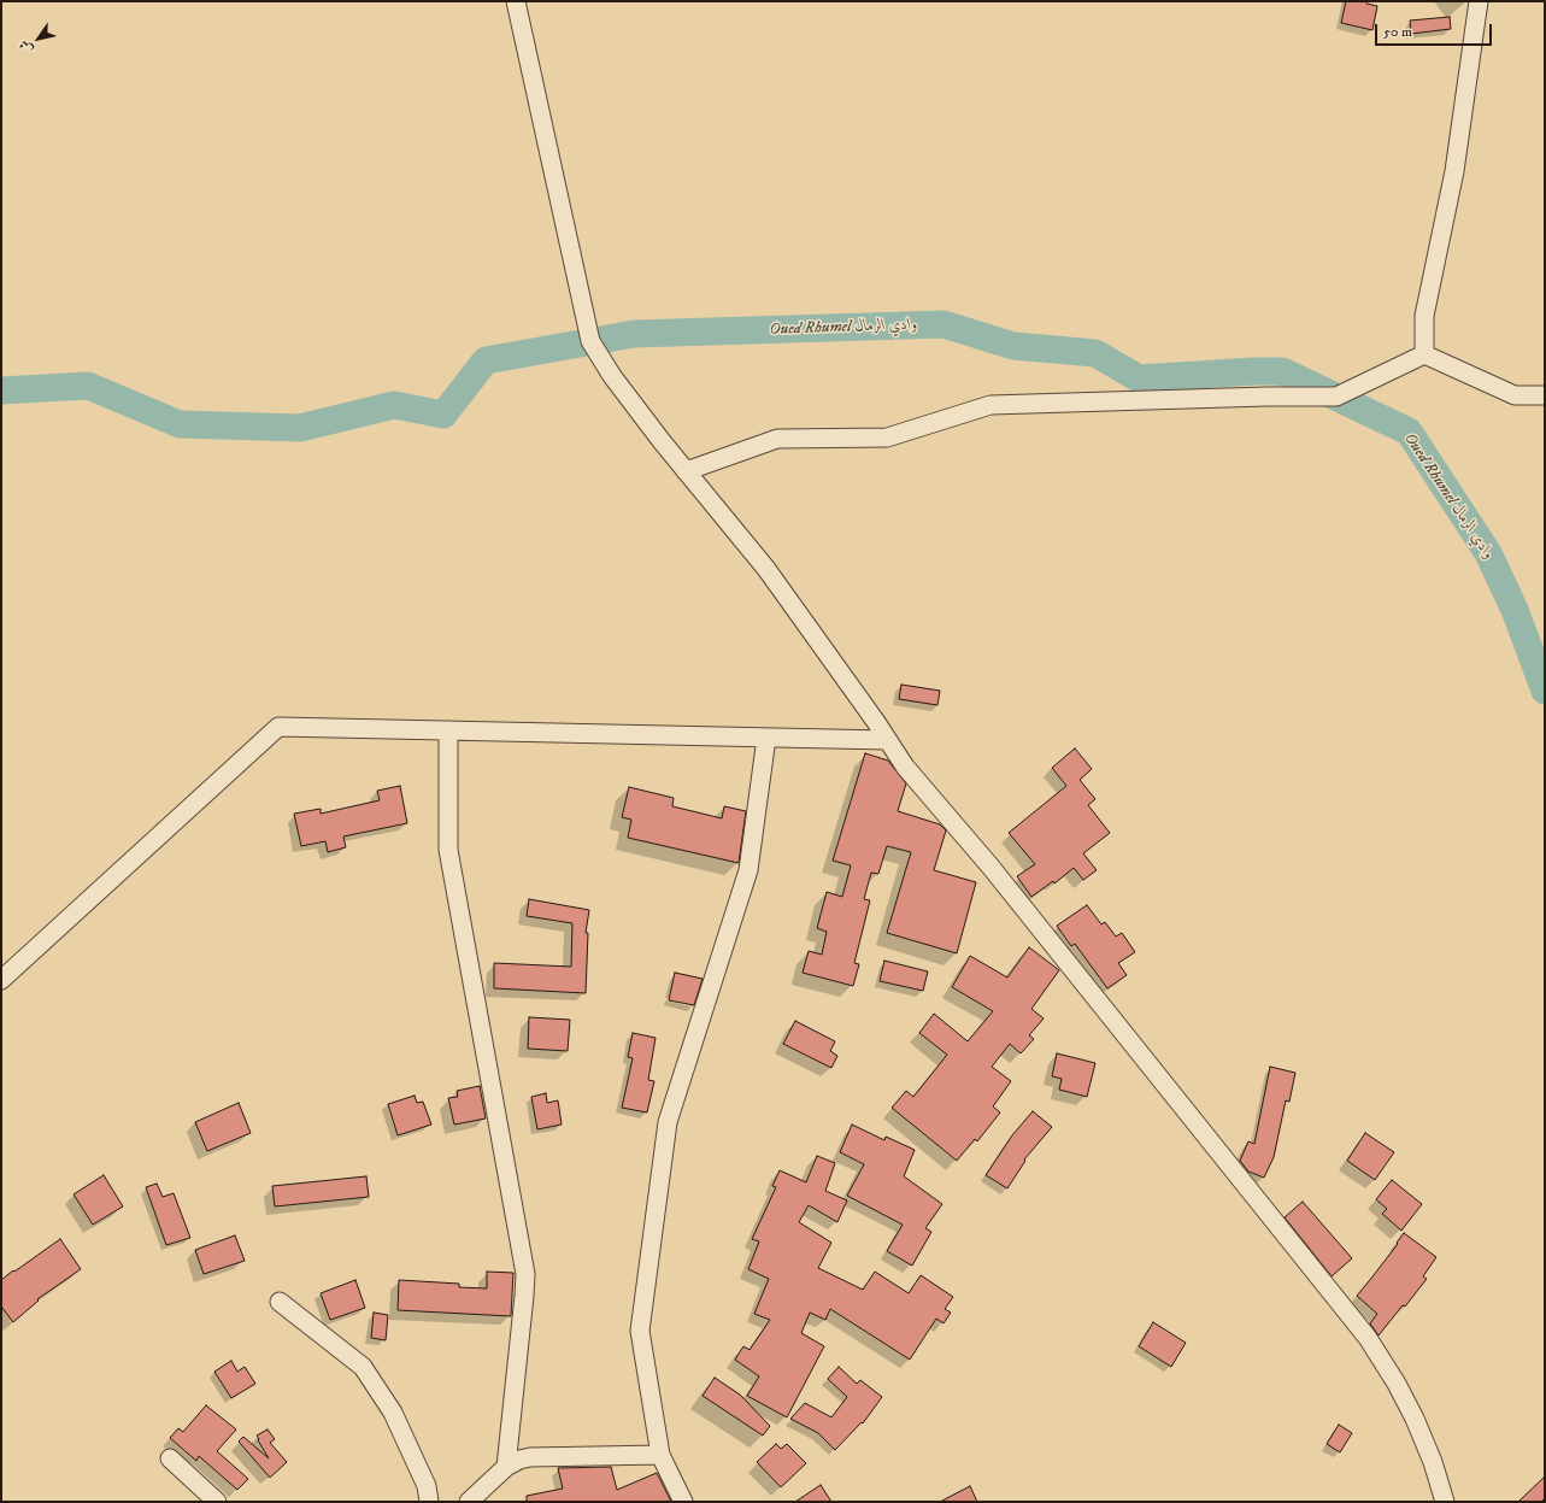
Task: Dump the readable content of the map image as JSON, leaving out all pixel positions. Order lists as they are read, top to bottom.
{
  "water": ["Oued Rhumel وادي الرمال"],
  "scale_bar": "50 m",
  "north": "bottom left"
}
